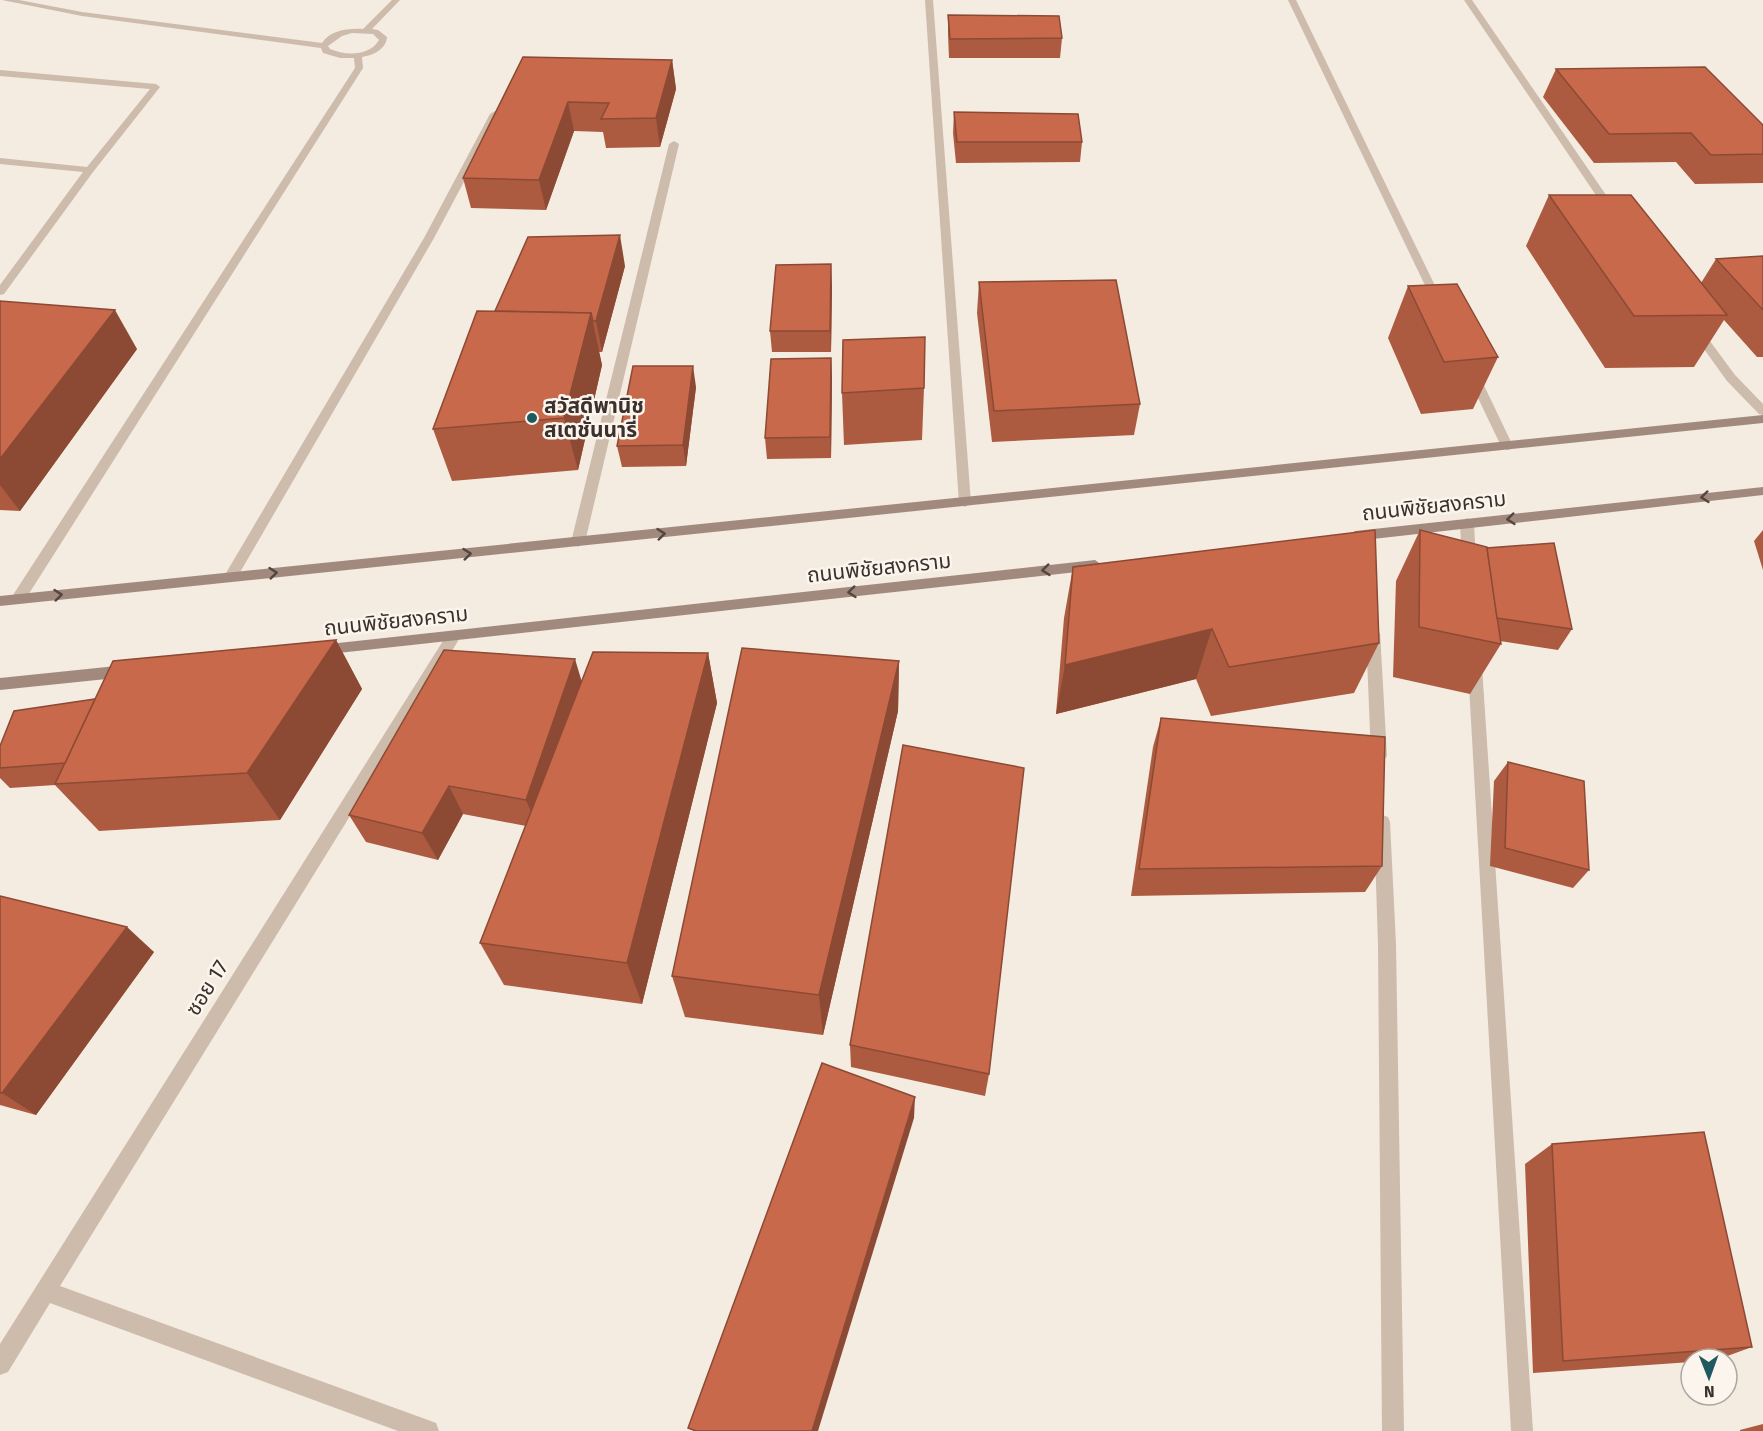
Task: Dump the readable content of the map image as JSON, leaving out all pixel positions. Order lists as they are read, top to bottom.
{
  "streets": {
    "main road": ["ถนนพิชัยสงคราม"],
    "street": ["ซอย 17"]
  },
  "crossings": [
    ["ถนนพิชัยสงคราม", "ซอย 17"]
  ],
  "places": ["สวัสดีพานิช สเตชั่นนารี่"],
  "north": "bottom"
}
